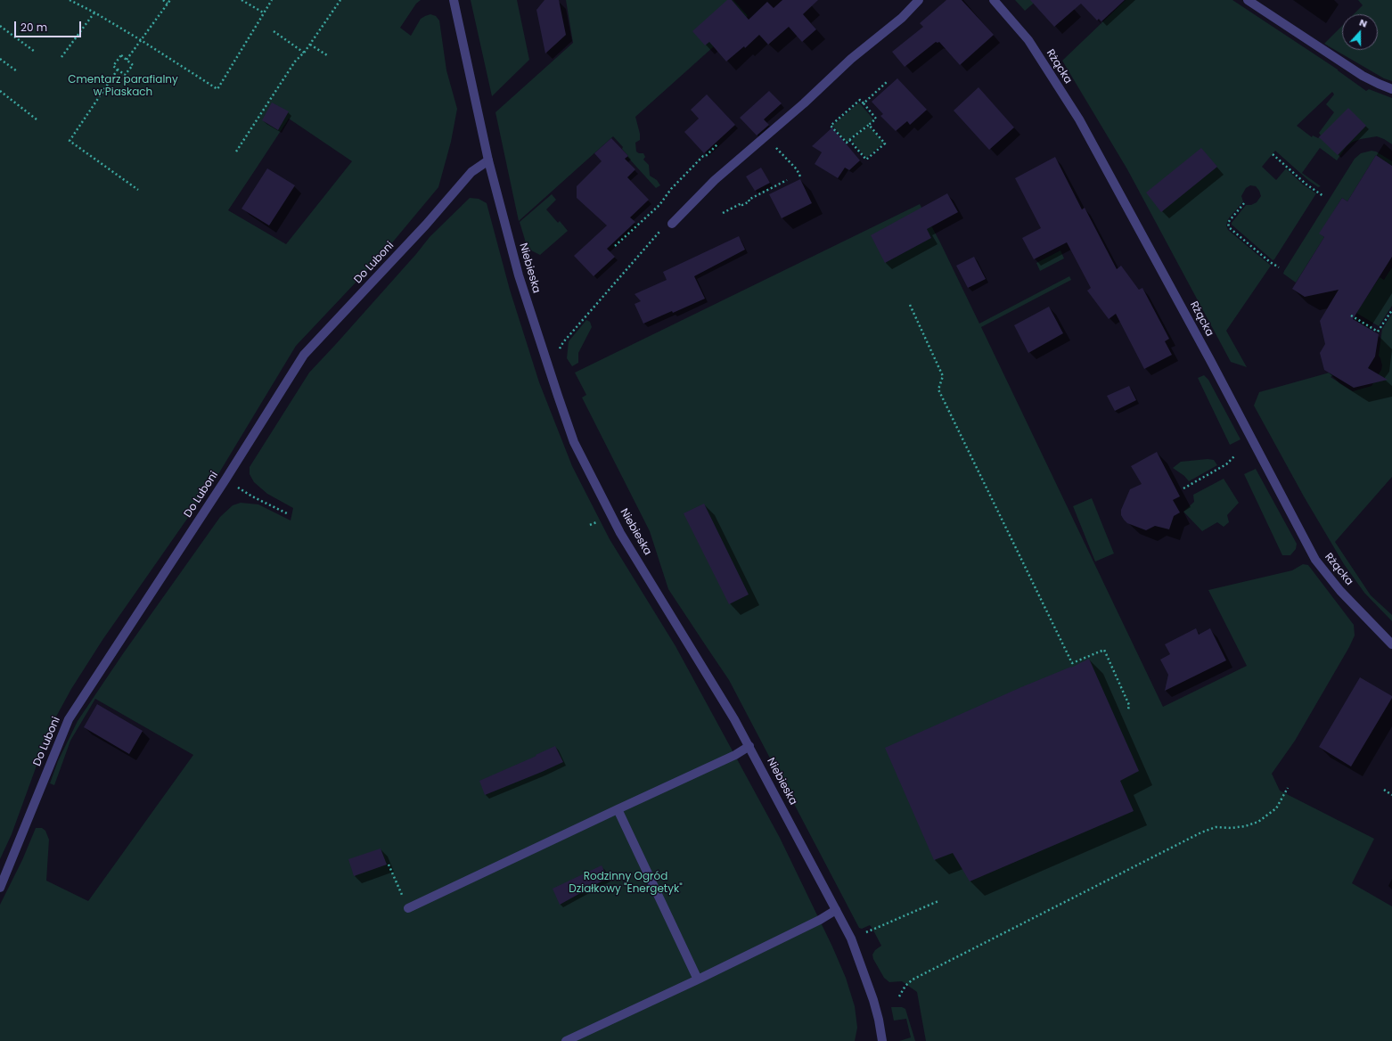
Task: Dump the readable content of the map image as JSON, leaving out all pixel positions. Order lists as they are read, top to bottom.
{
  "streets": {
    "street": ["Rżącka", "Do Luboni", "Niebieska"]
  },
  "crossings": [
    ["Do Luboni", "Niebieska"]
  ],
  "parks": ["Cmentarz parafialny w Piaskach", "Rodzinny Ogród Działkowy \"Energetyk\""],
  "scale_bar": "20 m",
  "north": "top"
}
